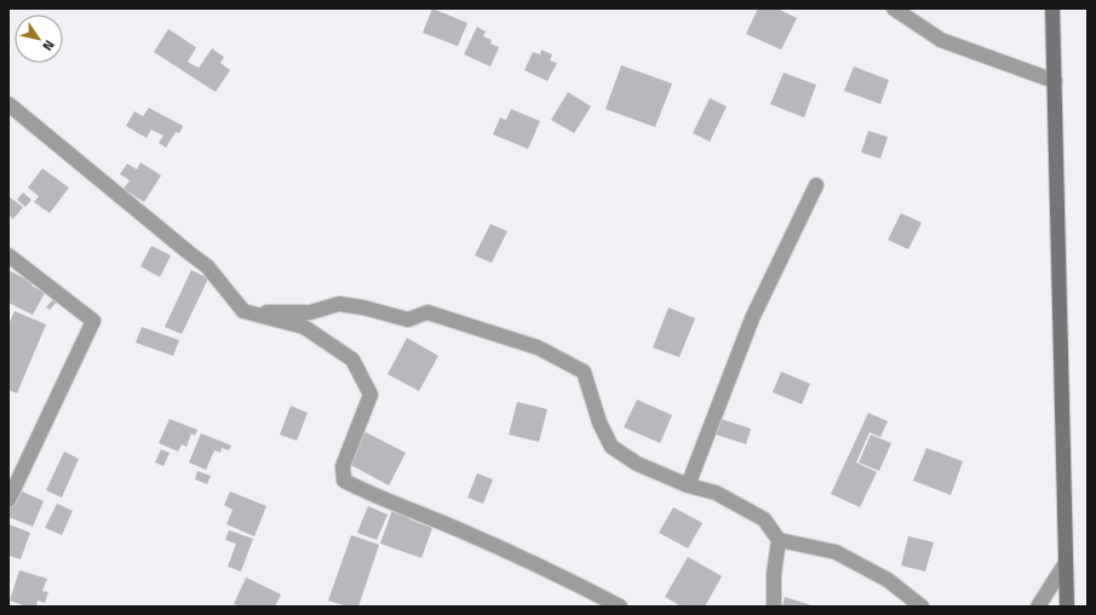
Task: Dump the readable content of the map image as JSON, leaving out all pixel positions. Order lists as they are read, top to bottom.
{
  "north": "bottom right"
}
